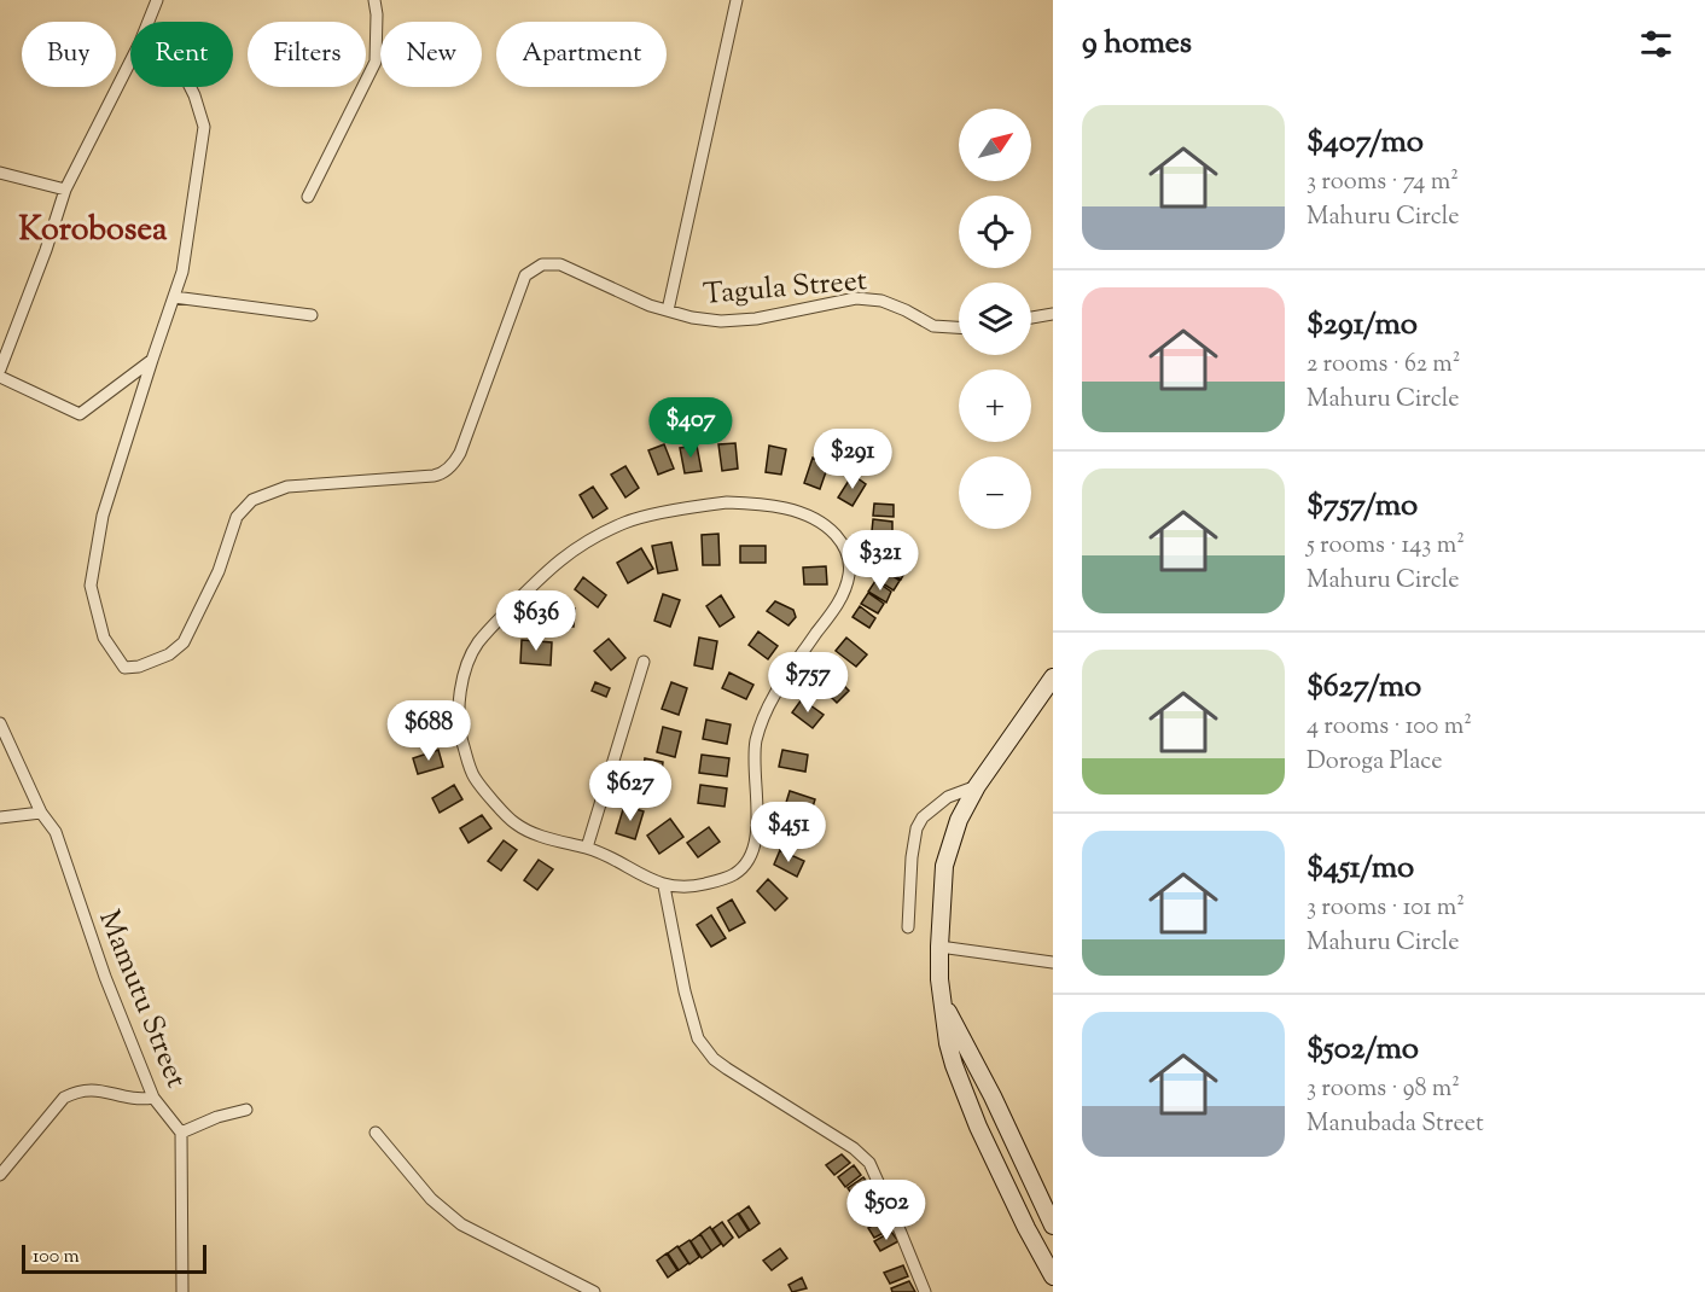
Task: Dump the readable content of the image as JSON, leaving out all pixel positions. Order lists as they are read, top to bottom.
{
  "streets": {
    "street": ["Tagula Street", "Mamutu Street"]
  },
  "districts": ["Korobosea"],
  "scale_bar": "100 m",
  "north": "top right",
  "page": {
    "heading": "9 homes",
    "chip": [
      "Buy",
      "Rent",
      "Filters",
      "New",
      "Apartment"
    ],
    "list": [
      {
        "name": "$407/mo",
        "note": "3 rooms · 74 m² · Mahuru Circle"
      },
      {
        "name": "$291/mo",
        "note": "2 rooms · 62 m² · Mahuru Circle"
      },
      {
        "name": "$757/mo",
        "note": "5 rooms · 143 m² · Mahuru Circle"
      },
      {
        "name": "$627/mo",
        "note": "4 rooms · 100 m² · Doroga Place"
      },
      {
        "name": "$451/mo",
        "note": "3 rooms · 101 m² · Mahuru Circle"
      },
      {
        "name": "$502/mo",
        "note": "3 rooms · 98 m² · Manubada Street"
      }
    ],
    "map_buttons": ["+", "−"],
    "price": [
      "$407",
      "$291",
      "$321",
      "$636",
      "$757",
      "$688",
      "$627",
      "$451",
      "$502"
    ],
    "scale": "100 m"
  }
}
